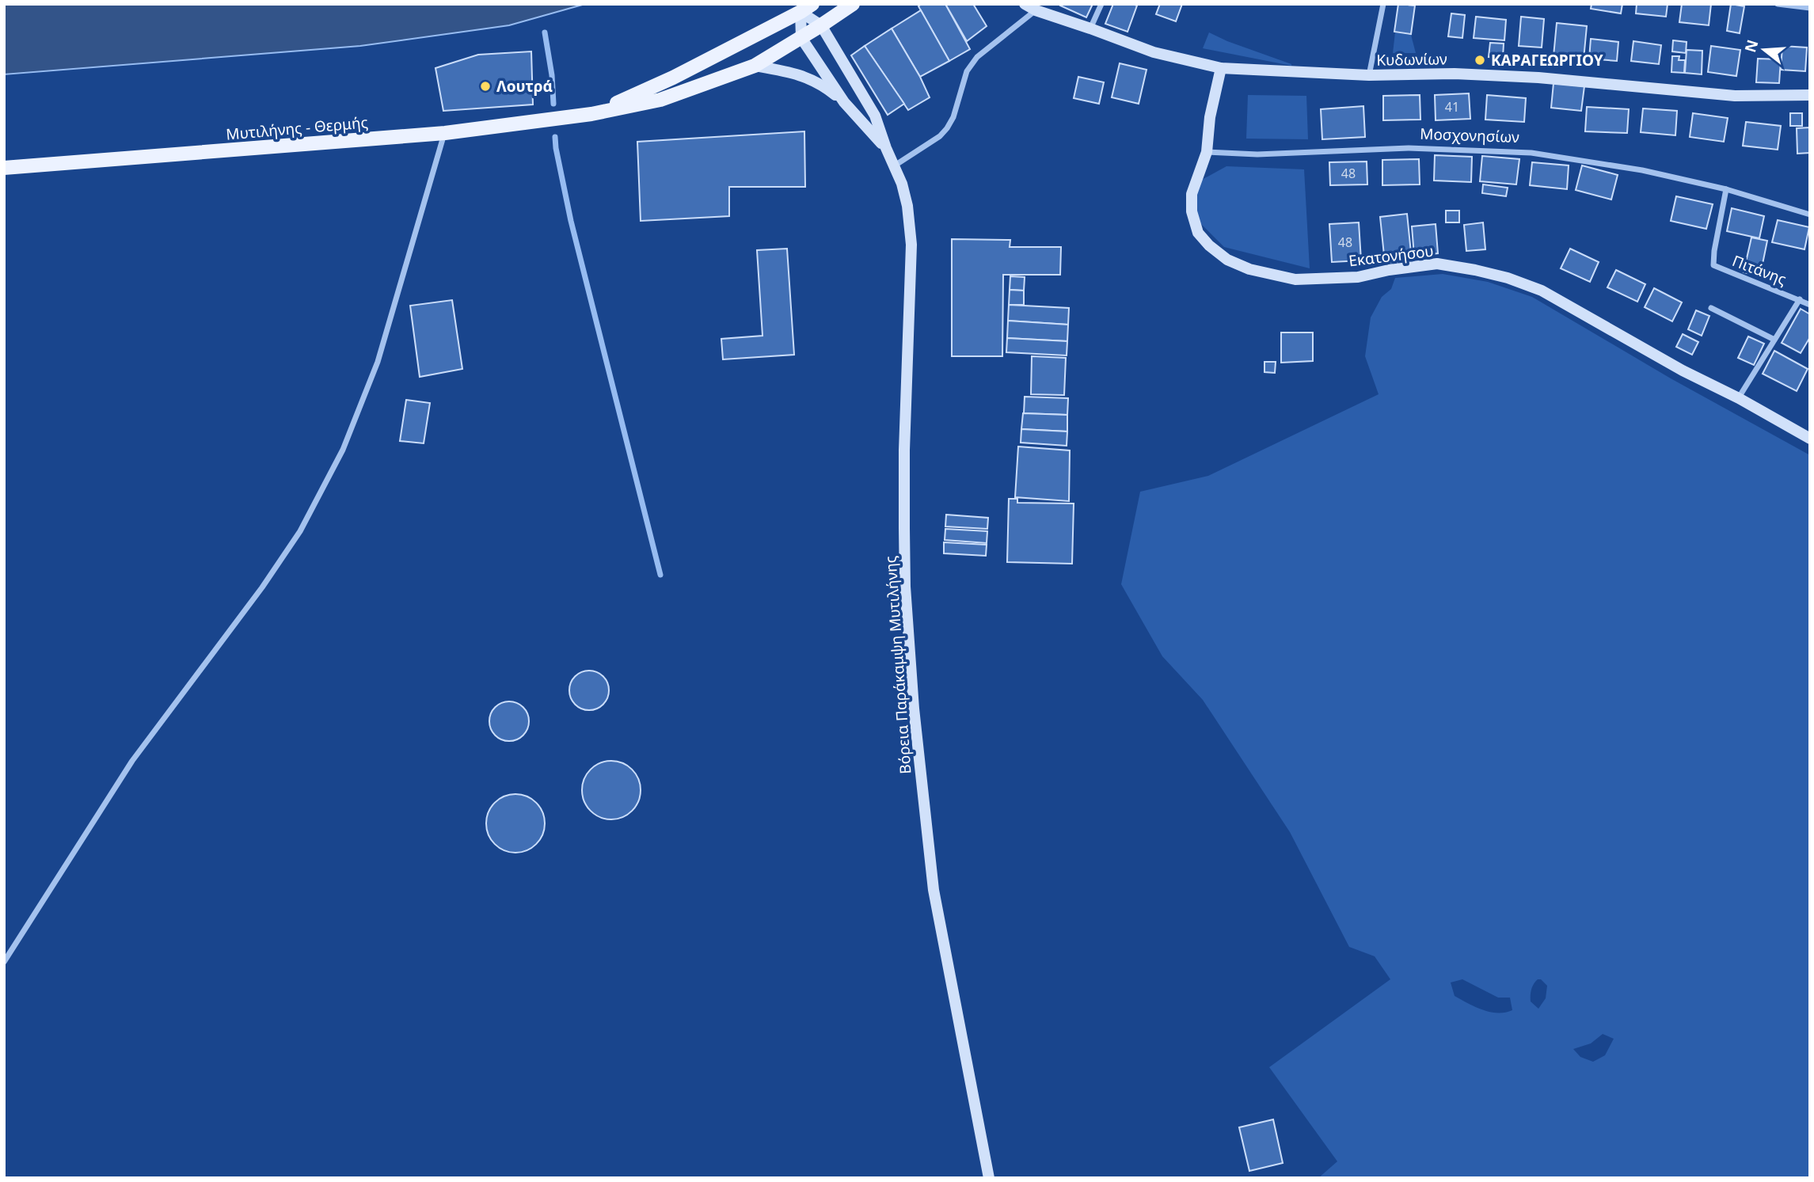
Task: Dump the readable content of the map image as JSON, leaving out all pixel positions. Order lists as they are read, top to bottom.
{
  "streets": {
    "main road": ["Μυτιλήνης - Θερμής"],
    "street": [
      "Κυδωνίων",
      "Μοσχονησίων",
      "Εκατονήσου",
      "Πιτάνης",
      "Βόρεια Παράκαμψη Μυτιλήνης"
    ]
  },
  "crossings": [
    ["Μυτιλήνης - Θερμής", "Βόρεια Παράκαμψη Μυτιλήνης"],
    ["Μοσχονησίων", "Εκατονήσου"],
    ["Μοσχονησίων", "Πιτάνης"]
  ],
  "places": ["ΚΑΡΑΓΕΩΡΓΙΟΥ", "Λουτρά"],
  "house_numbers": ["41", "48", "48"],
  "north": "left"
}
